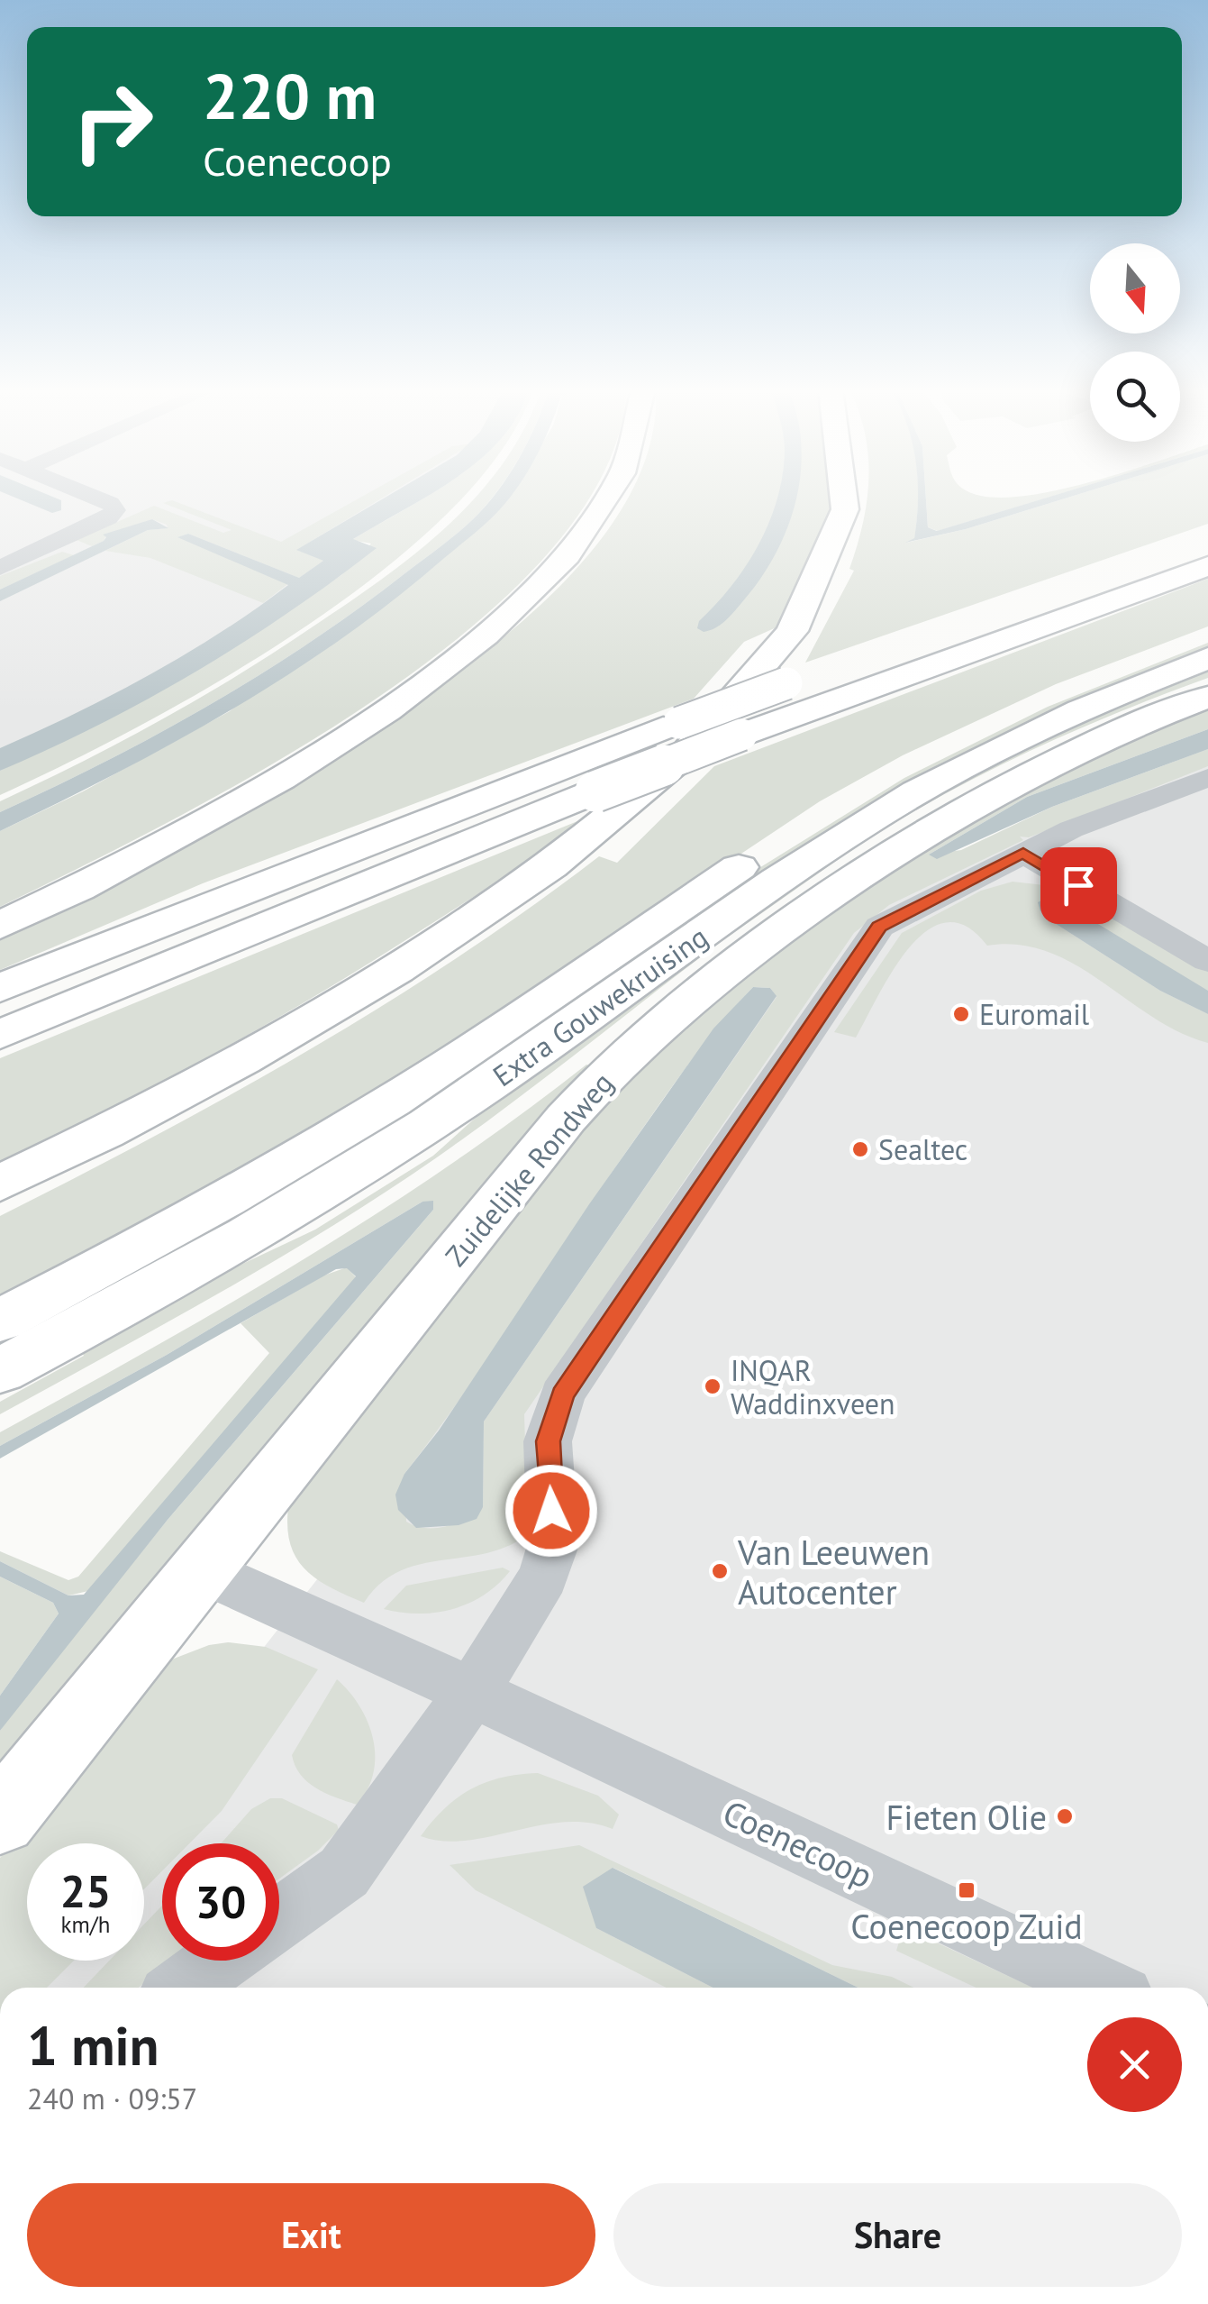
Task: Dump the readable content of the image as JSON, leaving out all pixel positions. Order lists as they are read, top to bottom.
{
  "streets": {
    "main road": ["Extra Gouwekruising", "Zuidelijke Rondweg"],
    "street": ["Coenecoop"]
  },
  "crossings": [
    ["Zuidelijke Rondweg", "Coenecoop"]
  ],
  "places": {
    "other": [
      "Euromail",
      "Sealtec",
      "INQAR Waddinxveen",
      "Van Leeuwen Autocenter",
      "Fieten Olie"
    ],
    "transit": ["Coenecoop Zuid"]
  },
  "north": "bottom",
  "page": {
    "turn": ["220 m", "Coenecoop"],
    "speed": "25 km/h",
    "limit": "30",
    "heading": ["1 min", "240 m · 09:57"],
    "buttons": ["Exit", "Share"]
  }
}
